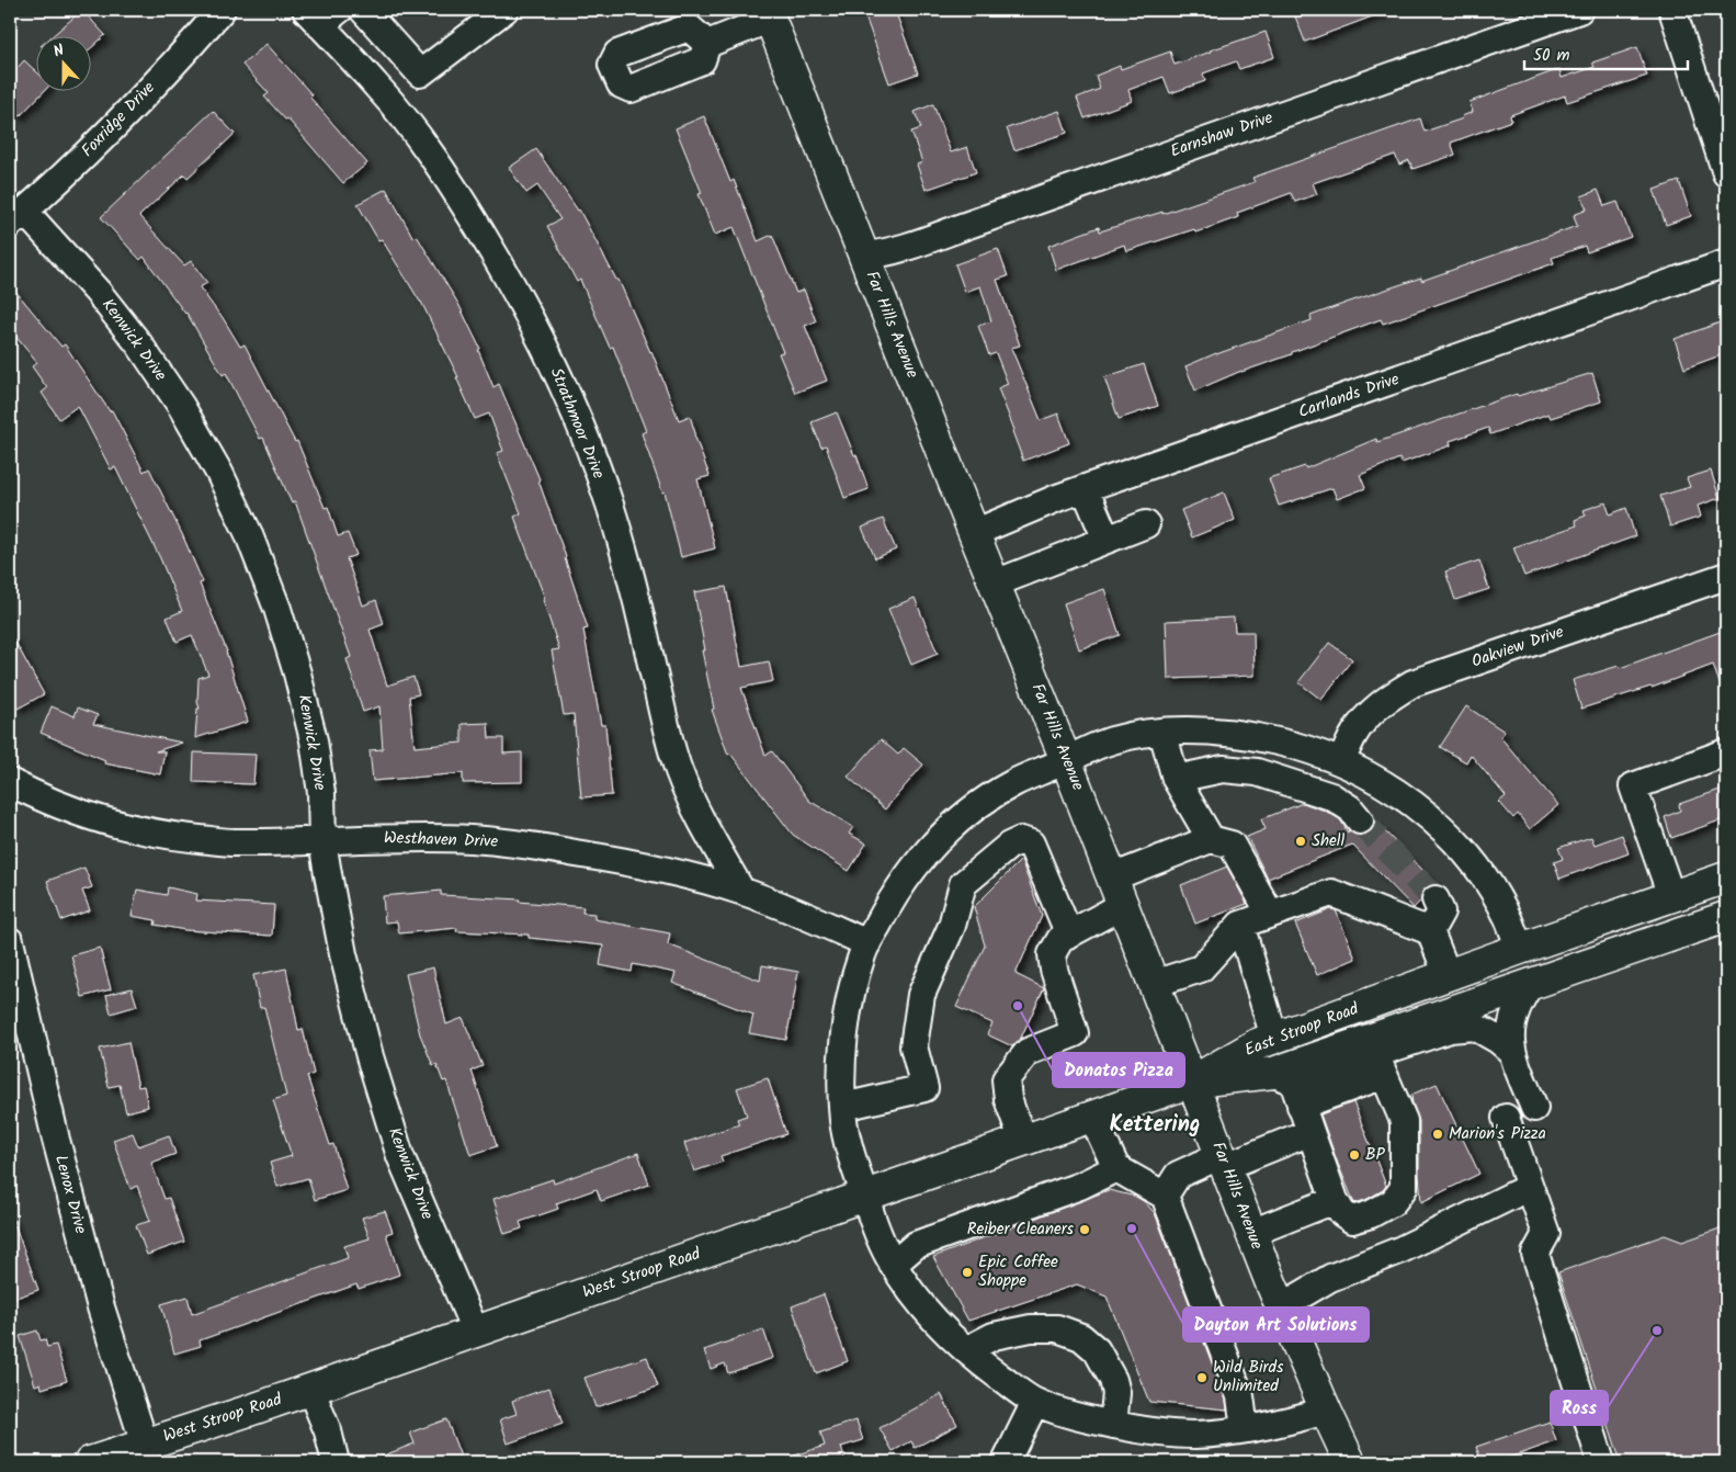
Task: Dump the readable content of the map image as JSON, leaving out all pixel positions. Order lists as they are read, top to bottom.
{
  "streets": {
    "main road": ["Far Hills Avenue", "East Stroop Road", "West Stroop Road"],
    "street": [
      "Foxridge Drive",
      "Earnshaw Drive",
      "Kenwick Drive",
      "Carrlands Drive",
      "Strathmoor Drive",
      "Oakview Drive",
      "Westhaven Drive",
      "Lenox Drive"
    ]
  },
  "crossings": [
    ["Foxridge Drive", "Kenwick Drive"],
    ["Earnshaw Drive", "Far Hills Avenue"],
    ["Far Hills Avenue", "Carrlands Drive"],
    ["Far Hills Avenue", "East Stroop Road"],
    ["Far Hills Avenue", "West Stroop Road"],
    ["Kenwick Drive", "Westhaven Drive"],
    ["Kenwick Drive", "West Stroop Road"],
    ["Strathmoor Drive", "Westhaven Drive"],
    ["East Stroop Road", "West Stroop Road"],
    ["Lenox Drive", "West Stroop Road"]
  ],
  "districts": ["Kettering"],
  "places": [
    "Shell",
    "Donatos Pizza",
    "Marion's Pizza",
    "BP",
    "Dayton Art Solutions",
    "Reiber Cleaners",
    "Epic Coffee Shoppe",
    "Ross",
    "Wild Birds Unlimited"
  ],
  "scale_bar": "50 m",
  "north": "top"
}
